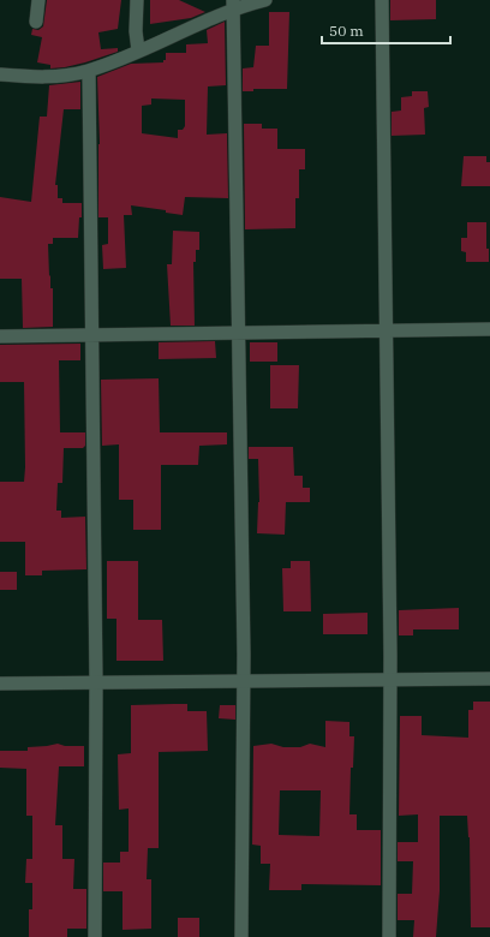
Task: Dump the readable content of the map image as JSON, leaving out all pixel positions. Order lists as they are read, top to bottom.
{
  "scale_bar": "50 m"
}
